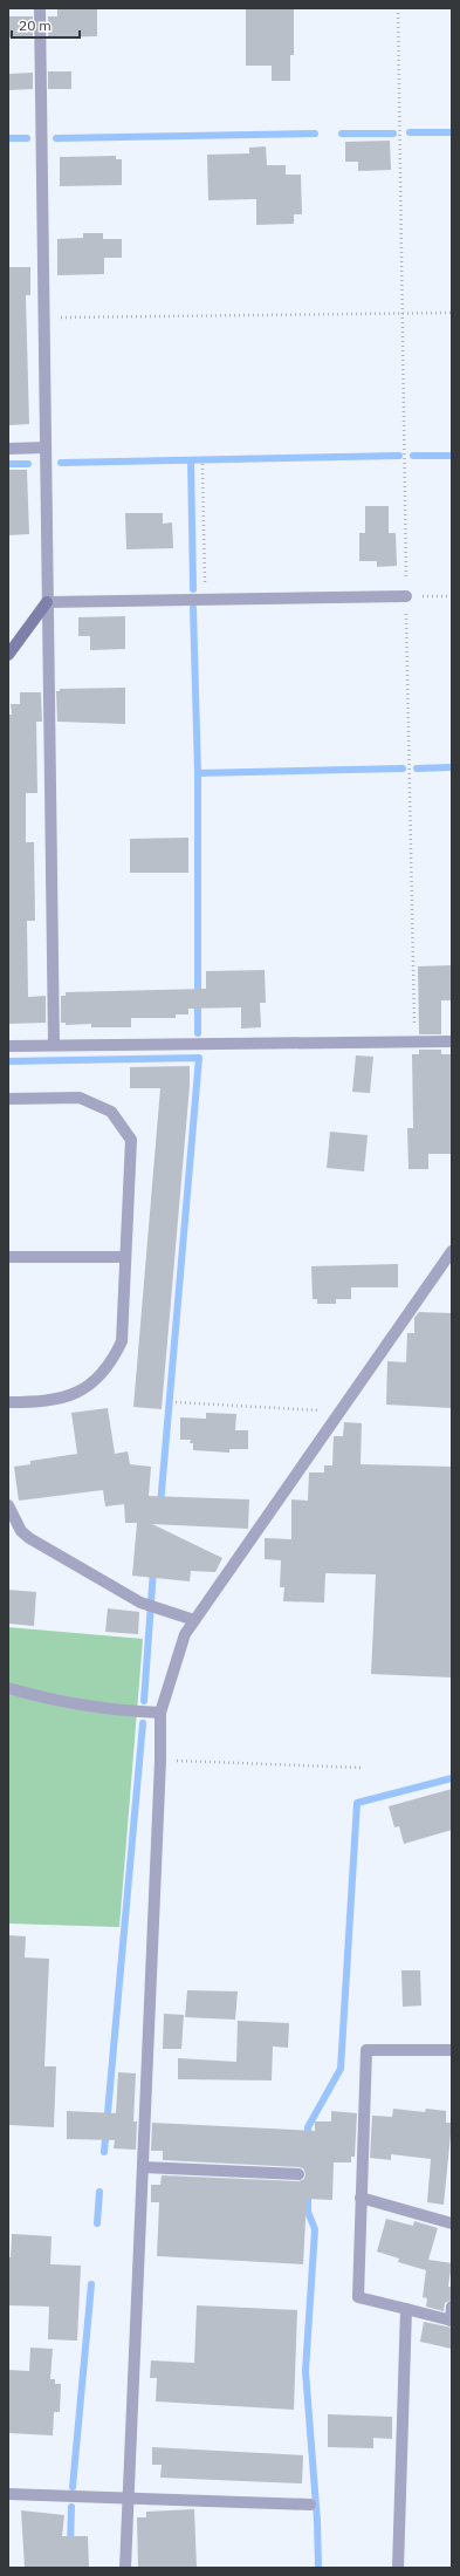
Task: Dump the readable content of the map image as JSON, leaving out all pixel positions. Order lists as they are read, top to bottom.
{
  "scale_bar": "20 m"
}
